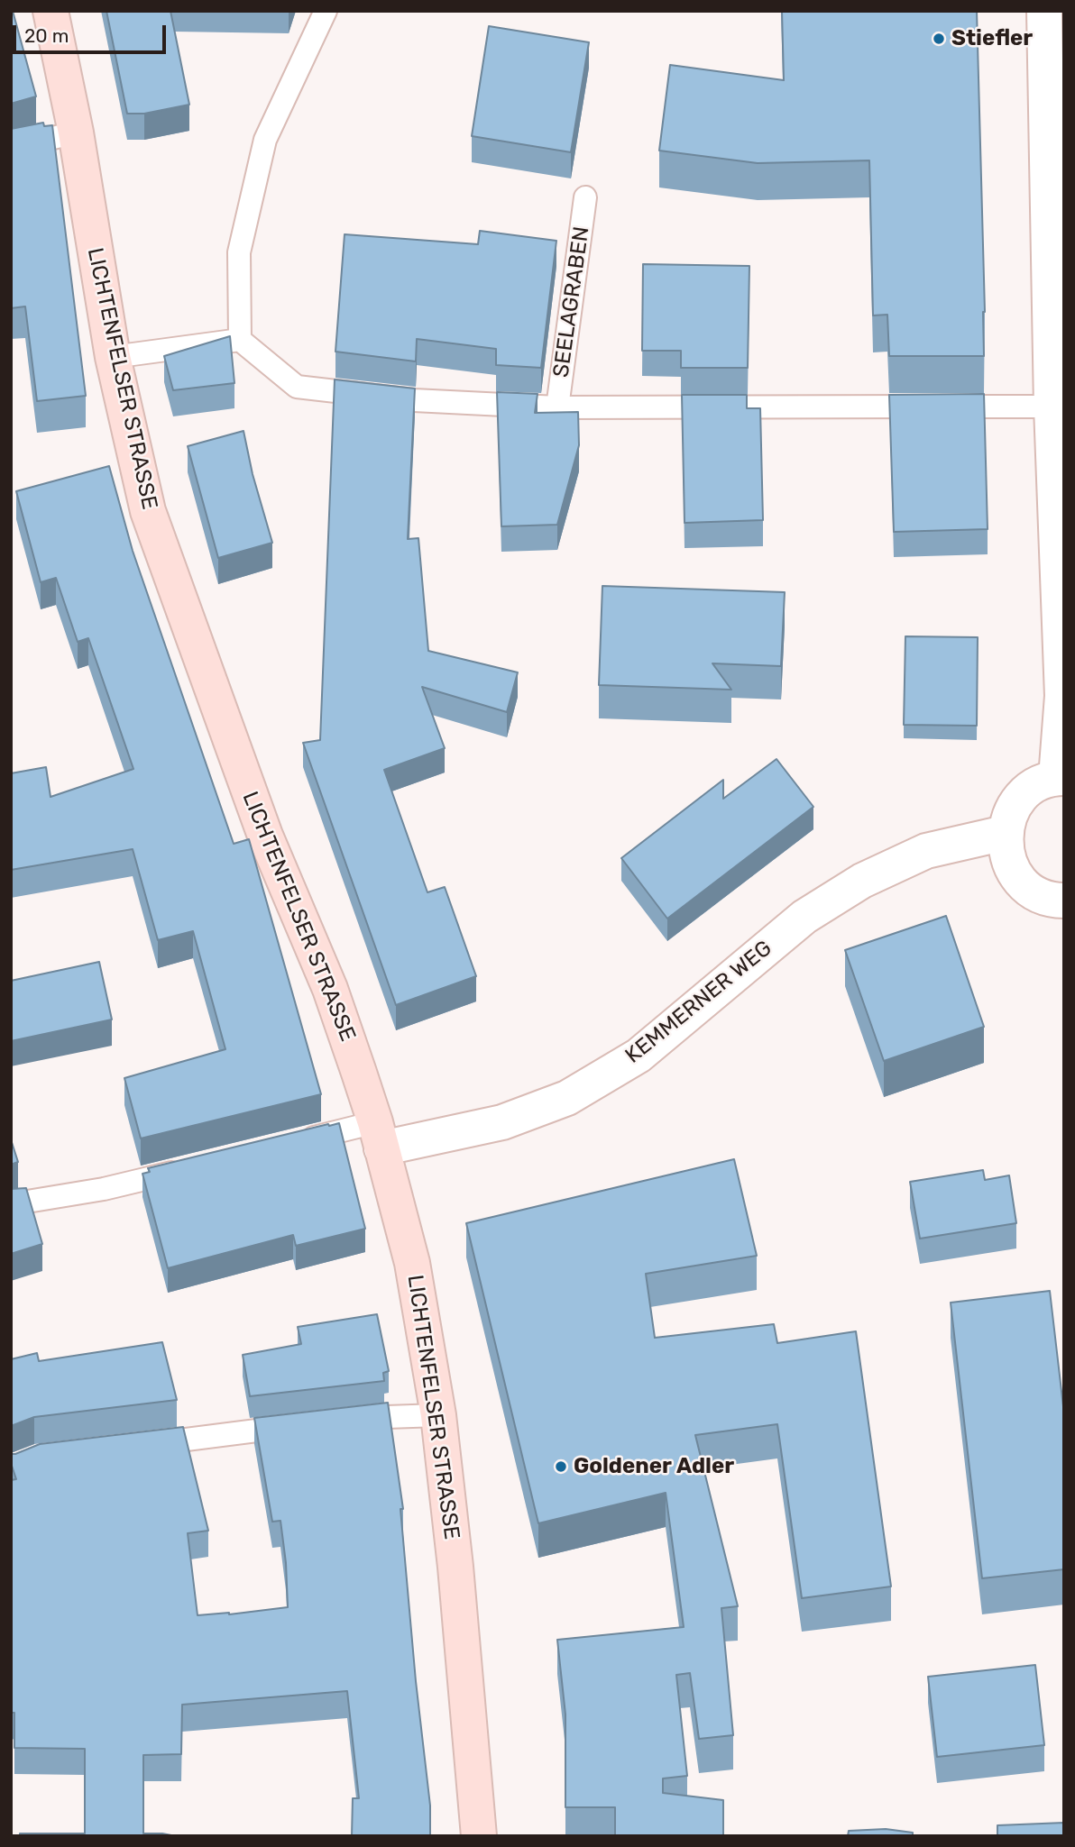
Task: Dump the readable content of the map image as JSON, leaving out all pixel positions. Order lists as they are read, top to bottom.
{
  "streets": {
    "street": ["LICHTENFELSER STRASSE", "KEMMERNER WEG"],
    "lane": ["SEELAGRABEN"]
  },
  "crossings": [
    ["LICHTENFELSER STRASSE", "KEMMERNER WEG"]
  ],
  "places": ["Stiefler", "Goldener Adler"],
  "scale_bar": "20 m"
}
